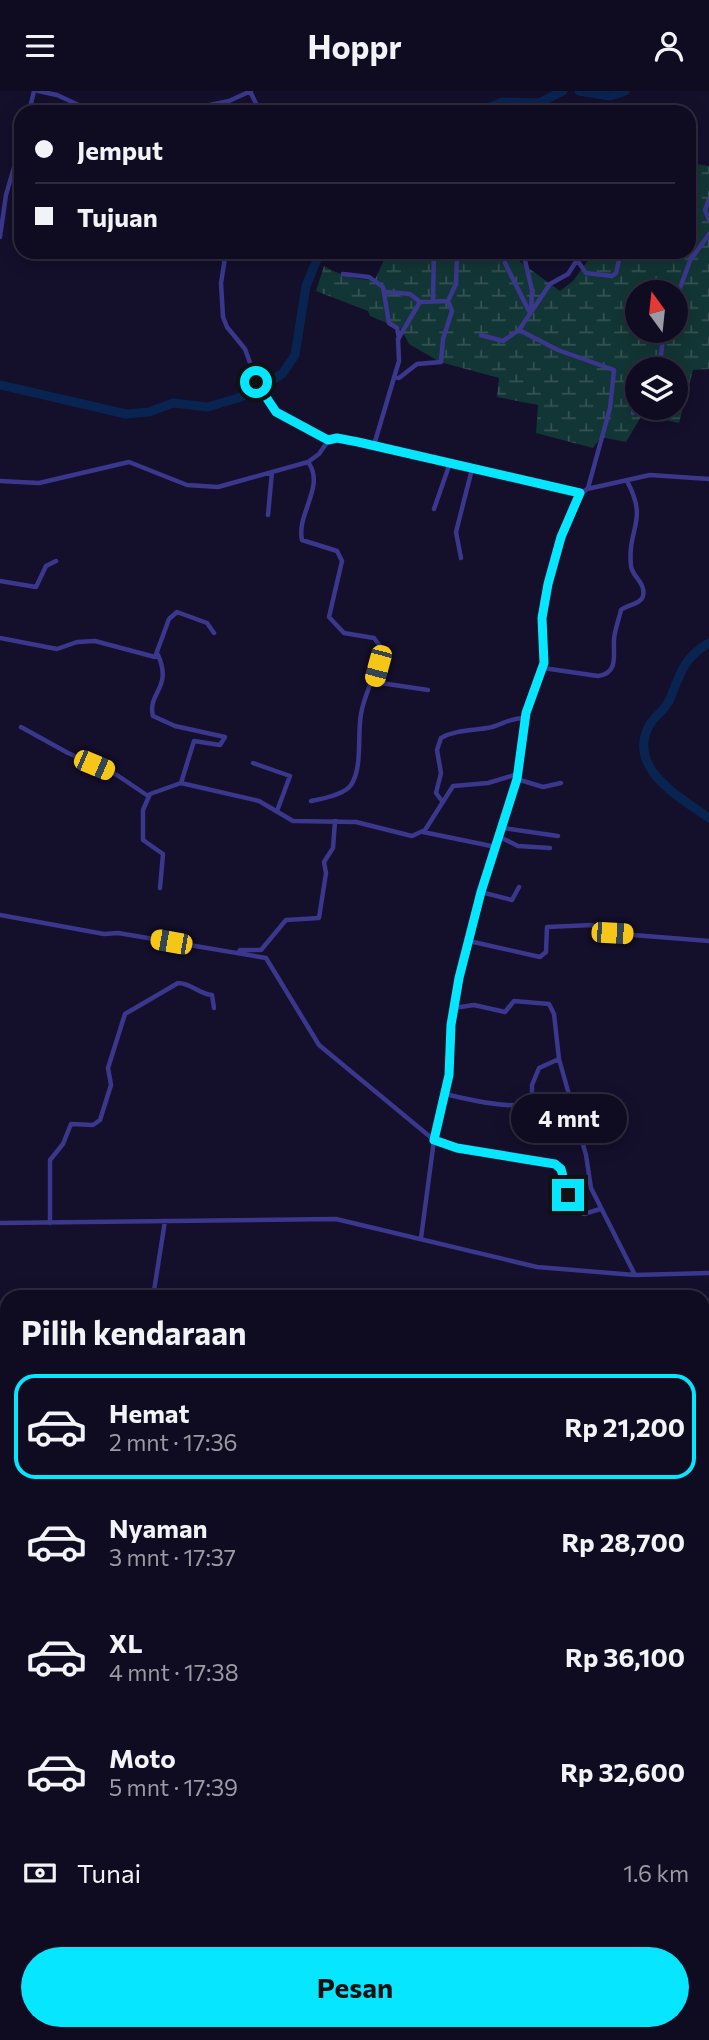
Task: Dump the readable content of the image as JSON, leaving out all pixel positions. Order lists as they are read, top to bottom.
{
  "north": "top",
  "page": {
    "header": "Hoppr",
    "banner": ["Jemput", "Tujuan"],
    "bubble": "4 mnt",
    "heading": "Pilih kendaraan",
    "list": [
      {
        "name": "Hemat",
        "note": "2 mnt · 17:36",
        "value": "Rp 21,200"
      },
      {
        "name": "Nyaman",
        "note": "3 mnt · 17:37",
        "value": "Rp 28,700"
      },
      {
        "name": "XL",
        "note": "4 mnt · 17:38",
        "value": "Rp 36,100"
      },
      {
        "name": "Moto",
        "note": "5 mnt · 17:39",
        "value": "Rp 32,600"
      }
    ],
    "pay": ["Tunai", "1.6 km"],
    "buttons": "Pesan"
  }
}
